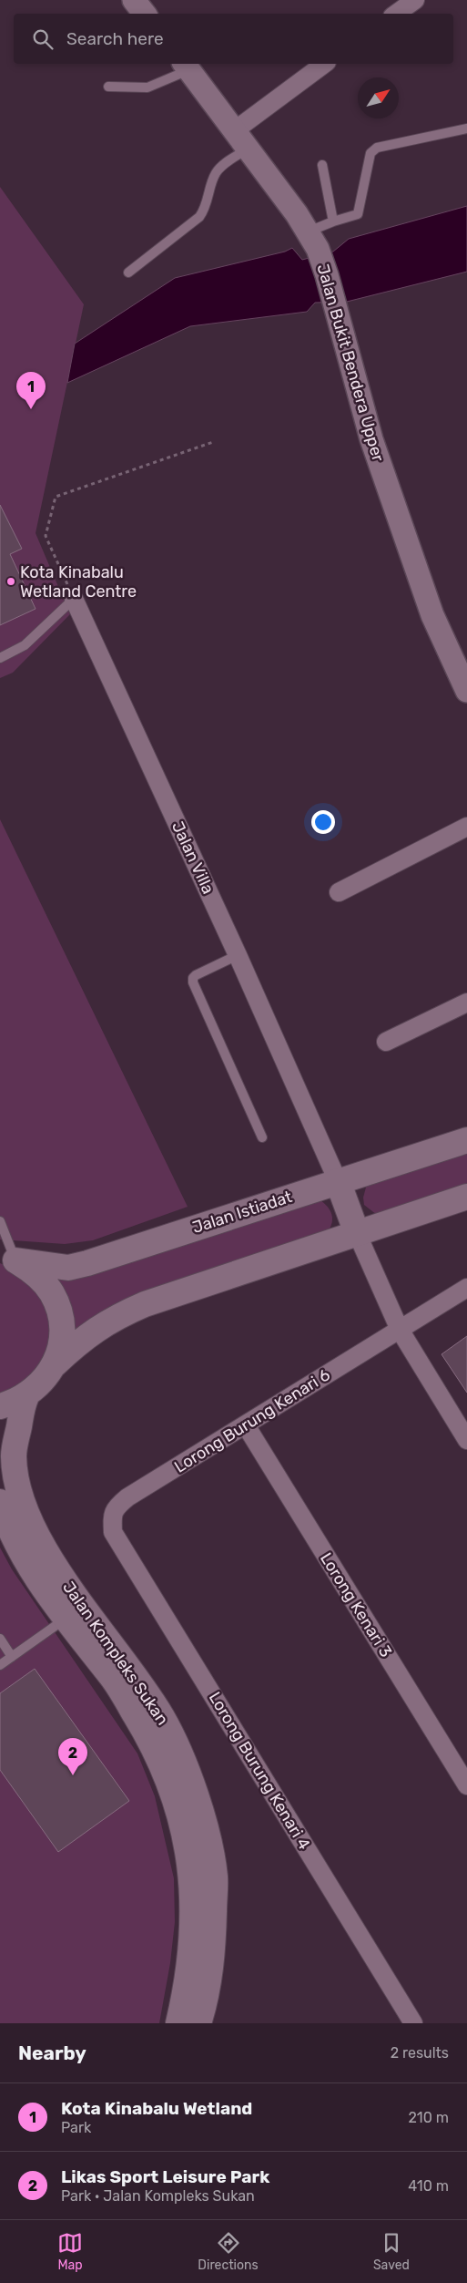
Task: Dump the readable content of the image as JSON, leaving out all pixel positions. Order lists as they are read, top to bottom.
{
  "streets": {
    "main road": ["Jalan Istiadat", "Jalan Kompleks Sukan"],
    "street": [
      "Jalan Bukit Bendera Upper",
      "Jalan Villa",
      "Lorong Burung Kenari 6",
      "Lorong Kenari 3",
      "Lorong Burung Kenari 4"
    ]
  },
  "crossings": [
    ["Jalan Villa", "Jalan Istiadat"],
    ["Lorong Burung Kenari 6", "Lorong Kenari 3"],
    ["Lorong Burung Kenari 6", "Lorong Burung Kenari 4"]
  ],
  "places": ["Kota Kinabalu Wetland Centre"],
  "north": "top right",
  "page": {
    "search": "Search here",
    "pins": ["1", "2"],
    "heading": ["Nearby", "2 results"],
    "list": [
      {
        "mark": "1",
        "name": "Kota Kinabalu Wetland",
        "note": "Park",
        "value": "210 m"
      },
      {
        "mark": "2",
        "name": "Likas Sport Leisure Park",
        "note": "Park · Jalan Kompleks Sukan",
        "value": "410 m"
      }
    ],
    "nav": ["Map", "Directions", "Saved"]
  }
}
